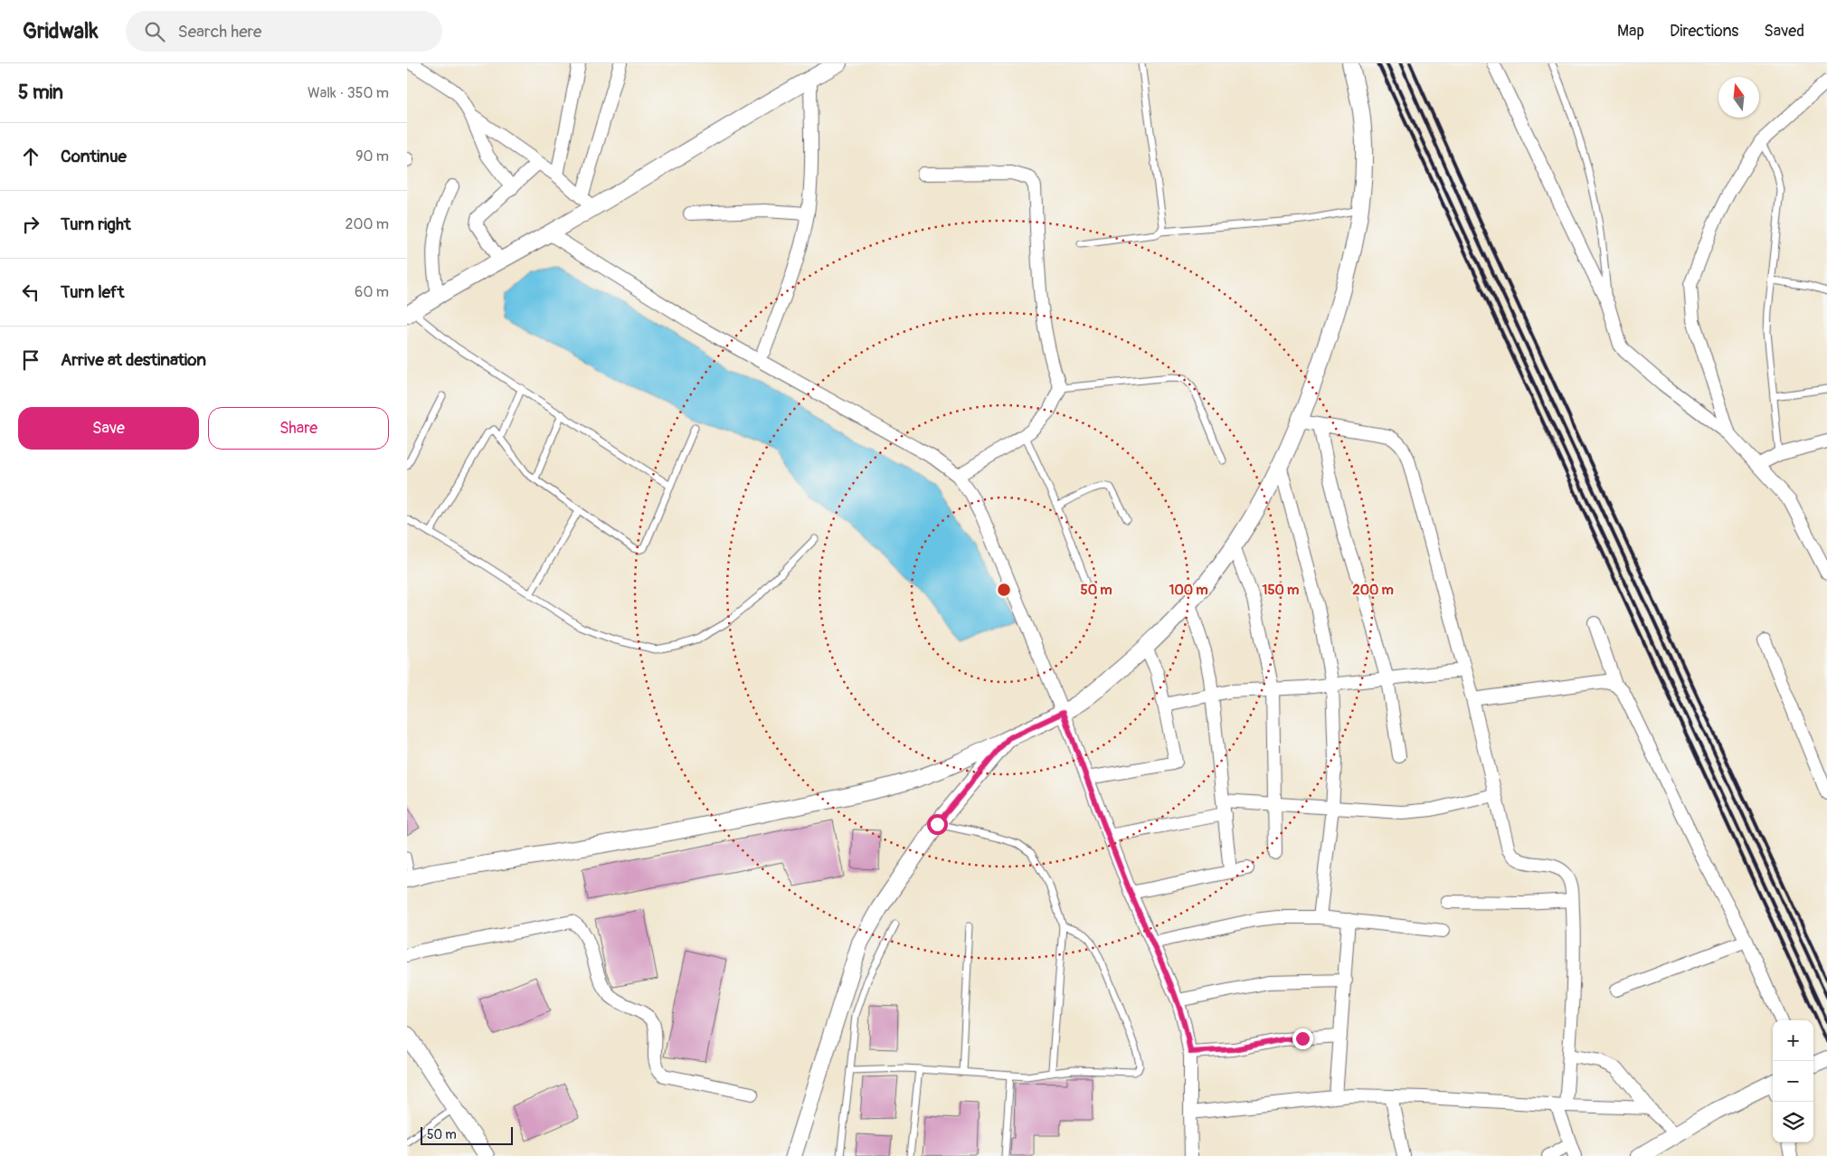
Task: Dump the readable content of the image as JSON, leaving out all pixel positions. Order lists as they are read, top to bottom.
{
  "scale_bar": "50 m",
  "north": "top",
  "page": {
    "header": "Gridwalk",
    "search": "Search here",
    "nav": ["Map", "Directions", "Saved"],
    "heading": ["5 min", "Walk · 350 m"],
    "list": [
      ["Continue", "90 m"],
      ["Turn right", "200 m"],
      ["Turn left", "60 m"],
      "Arrive at destination"
    ],
    "buttons": ["Save", "Share"],
    "map_buttons": ["+", "−"],
    "scale": "50 m"
  },
  "rings": [
    "50 m",
    "100 m",
    "150 m",
    "200 m"
  ]
}
